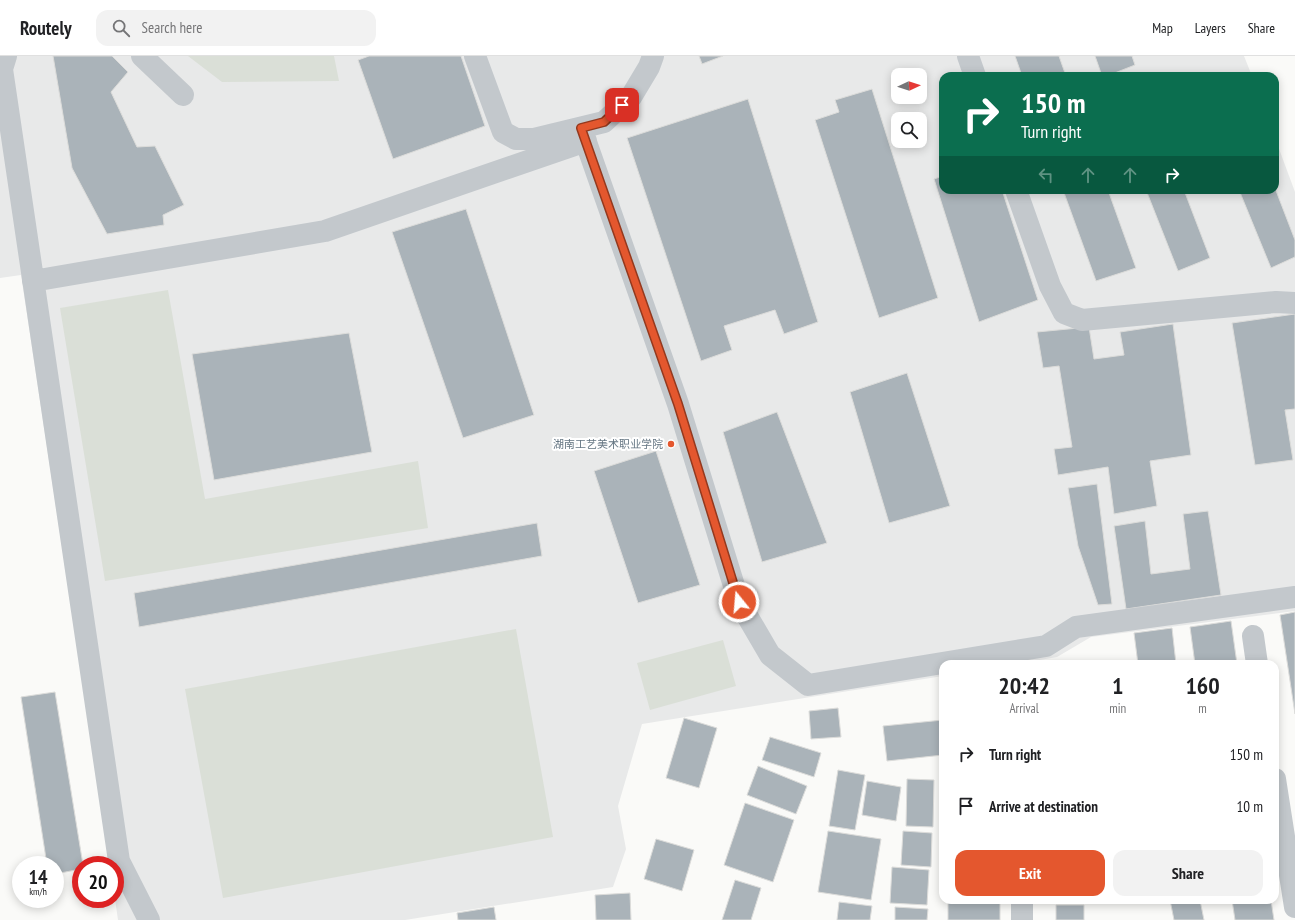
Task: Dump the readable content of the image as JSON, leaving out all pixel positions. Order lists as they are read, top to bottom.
{
  "places": ["湖南工艺美术职业学院"],
  "north": "right",
  "page": {
    "header": "Routely",
    "search": "Search here",
    "nav": ["Map", "Layers", "Share"],
    "turn": ["150 m", "Turn right"],
    "eta": [
      "20:42",
      "Arrival",
      "1",
      "min",
      "160",
      "m"
    ],
    "list": [
      {
        "name": "Turn right",
        "value": "150 m"
      },
      {
        "name": "Arrive at destination",
        "value": "10 m"
      }
    ],
    "buttons": ["Exit", "Share"],
    "speed": "14 km/h",
    "limit": "20"
  }
}
